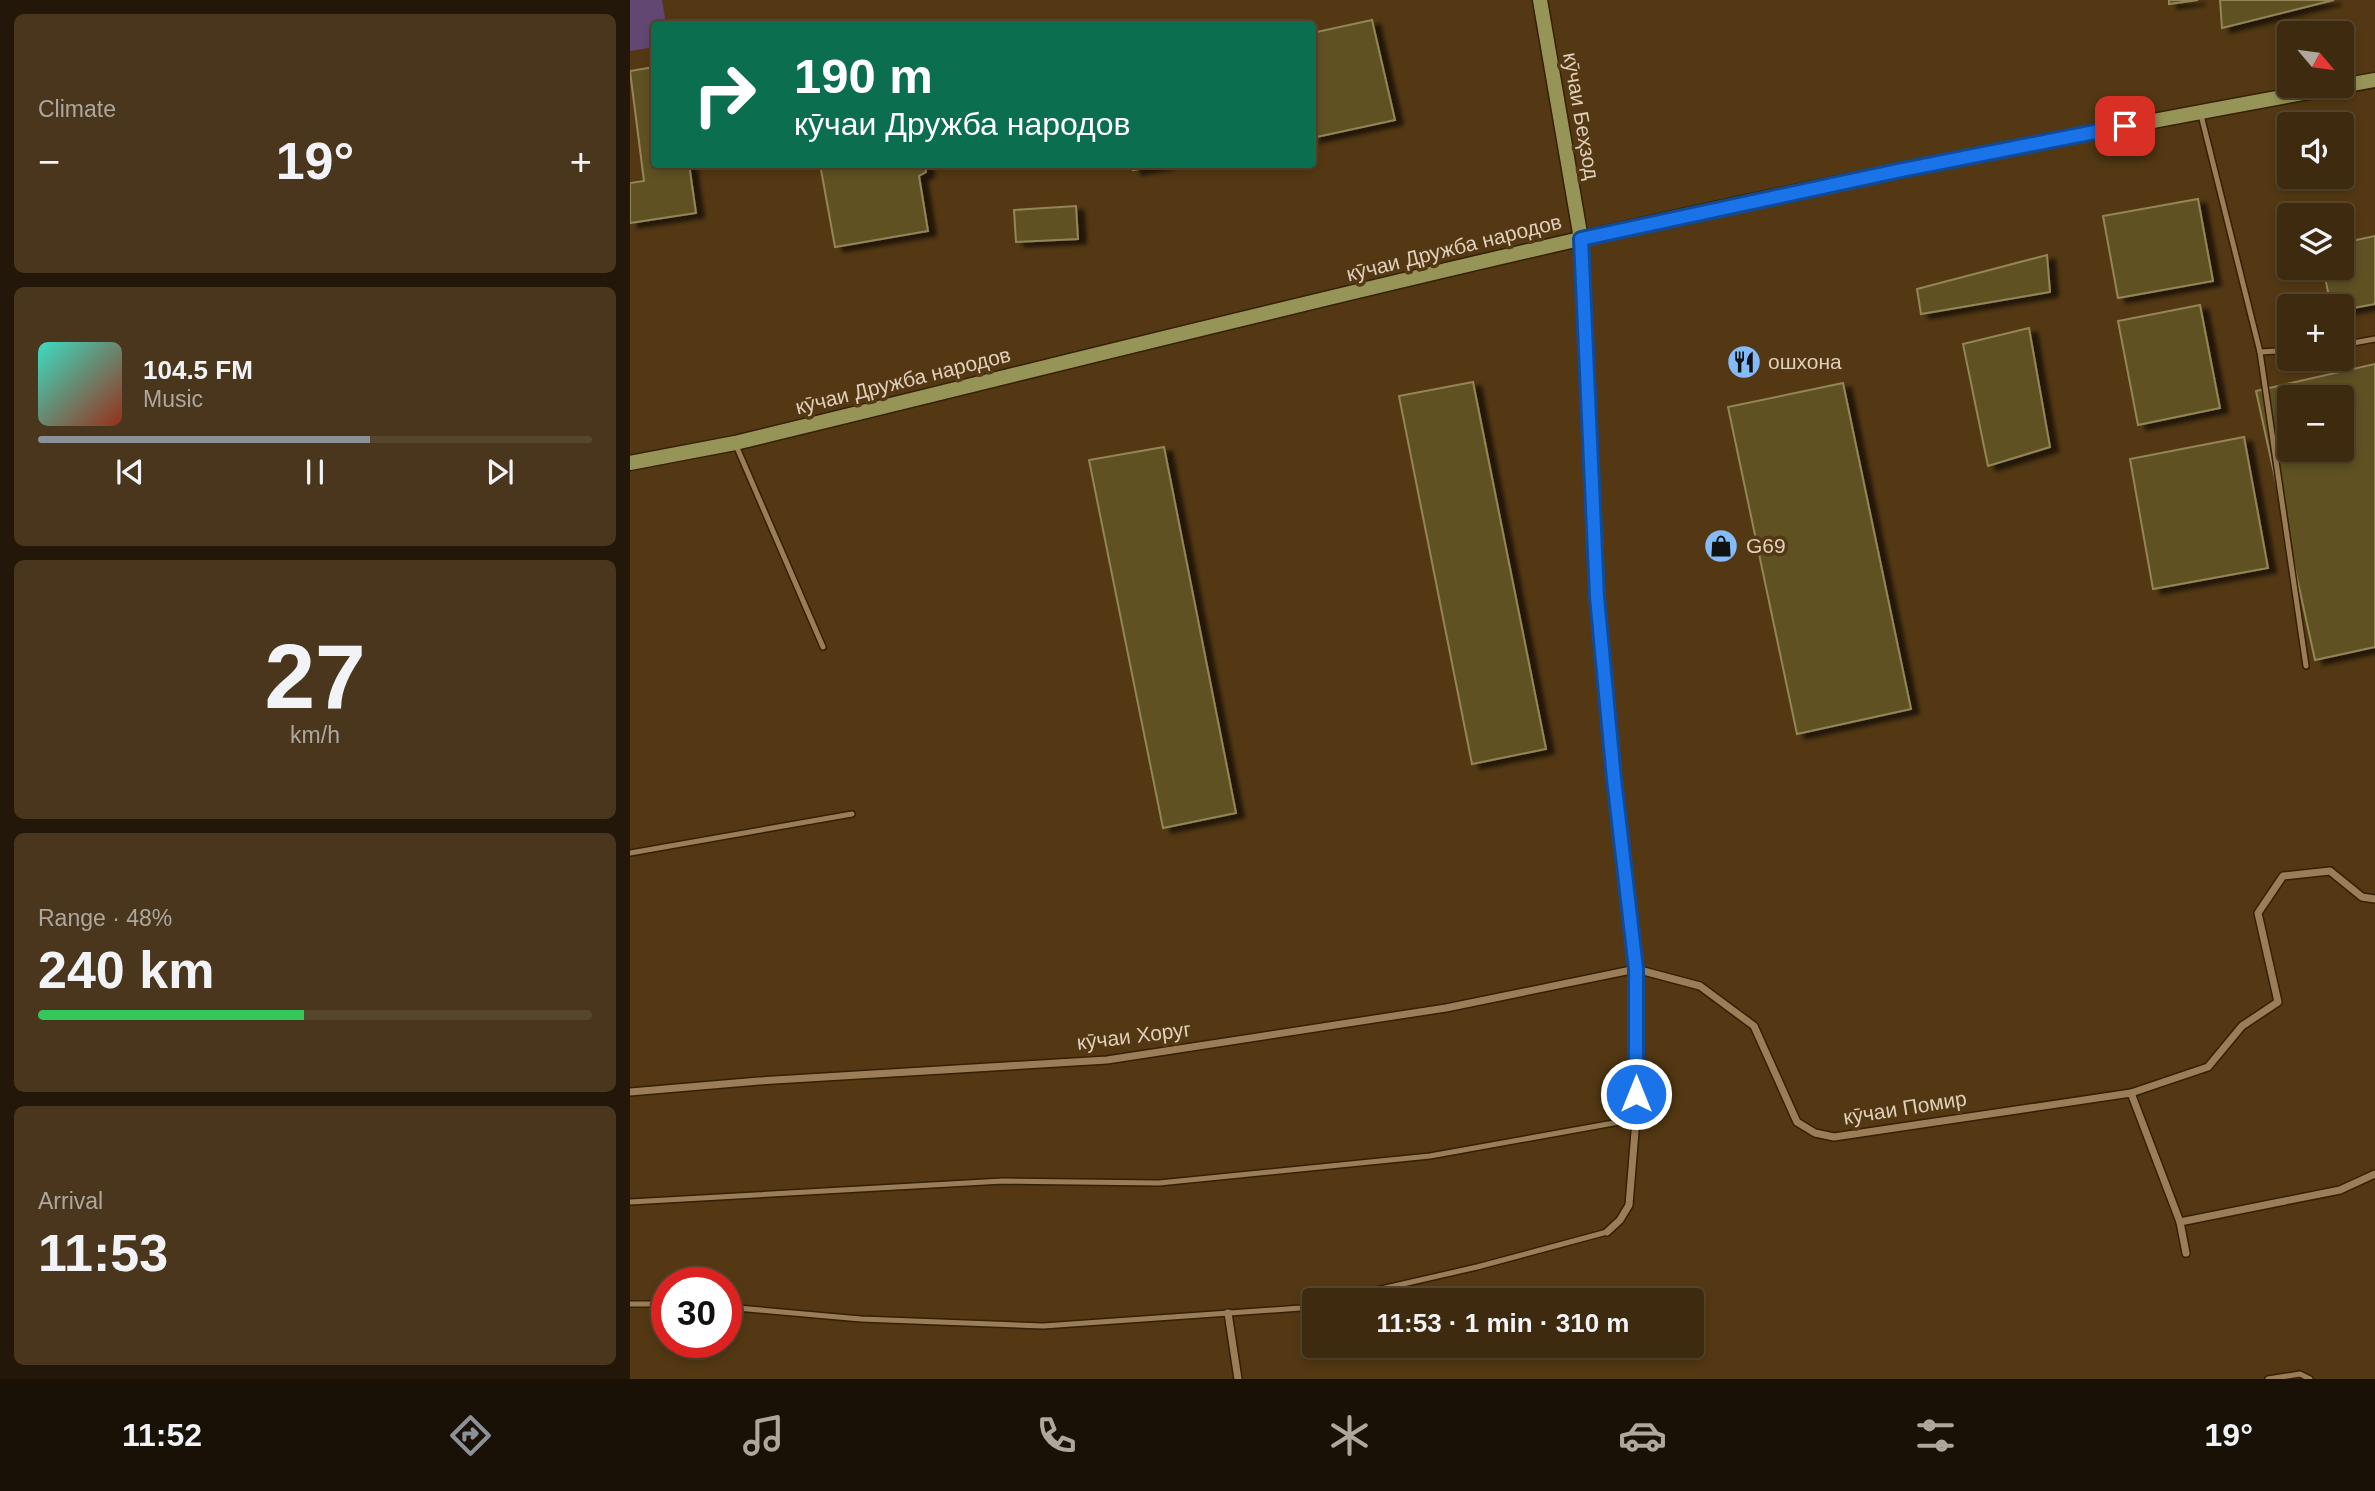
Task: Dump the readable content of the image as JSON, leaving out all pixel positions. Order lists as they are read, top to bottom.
{
  "streets": {
    "main road": ["кӯчаи Беҳзод", "кӯчаи Дружба народов"],
    "street": ["кӯчаи Хоруг", "кӯчаи Помир"]
  },
  "crossings": [
    ["кӯчаи Беҳзод", "кӯчаи Дружба народов"],
    ["кӯчаи Хоруг", "кӯчаи Помир"]
  ],
  "places": {
    "restaurant": ["ошхона"],
    "shop": ["G69"]
  },
  "north": "bottom right",
  "page": {
    "tile": [
      "Climate",
      ["27", "km/h"],
      ["Range · 48%", "240 km"],
      ["Arrival", "11:53"]
    ],
    "map_buttons": ["+", "−"],
    "turn": ["190 m", "кӯчаи Дружба народов"],
    "heat": ["−", "19°", "+"],
    "song": ["104.5 FM", "Music"],
    "limit": "30",
    "trip": "11:53 · 1 min · 310 m",
    "tabs": ["11:52", "19°"]
  }
}
